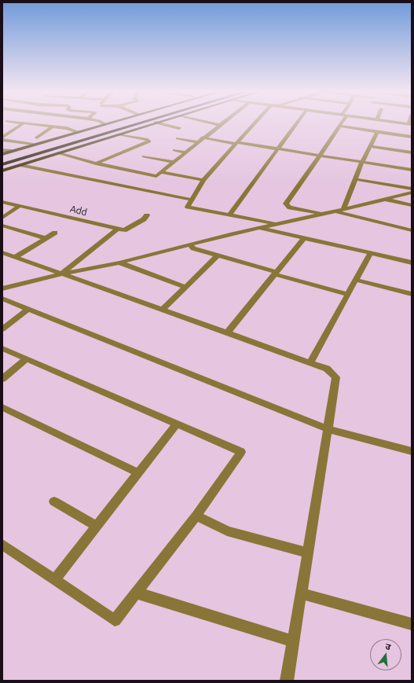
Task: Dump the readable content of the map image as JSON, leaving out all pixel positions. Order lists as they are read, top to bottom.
{
  "streets": {
    "street": ["Add"]
  },
  "north": "top"
}
